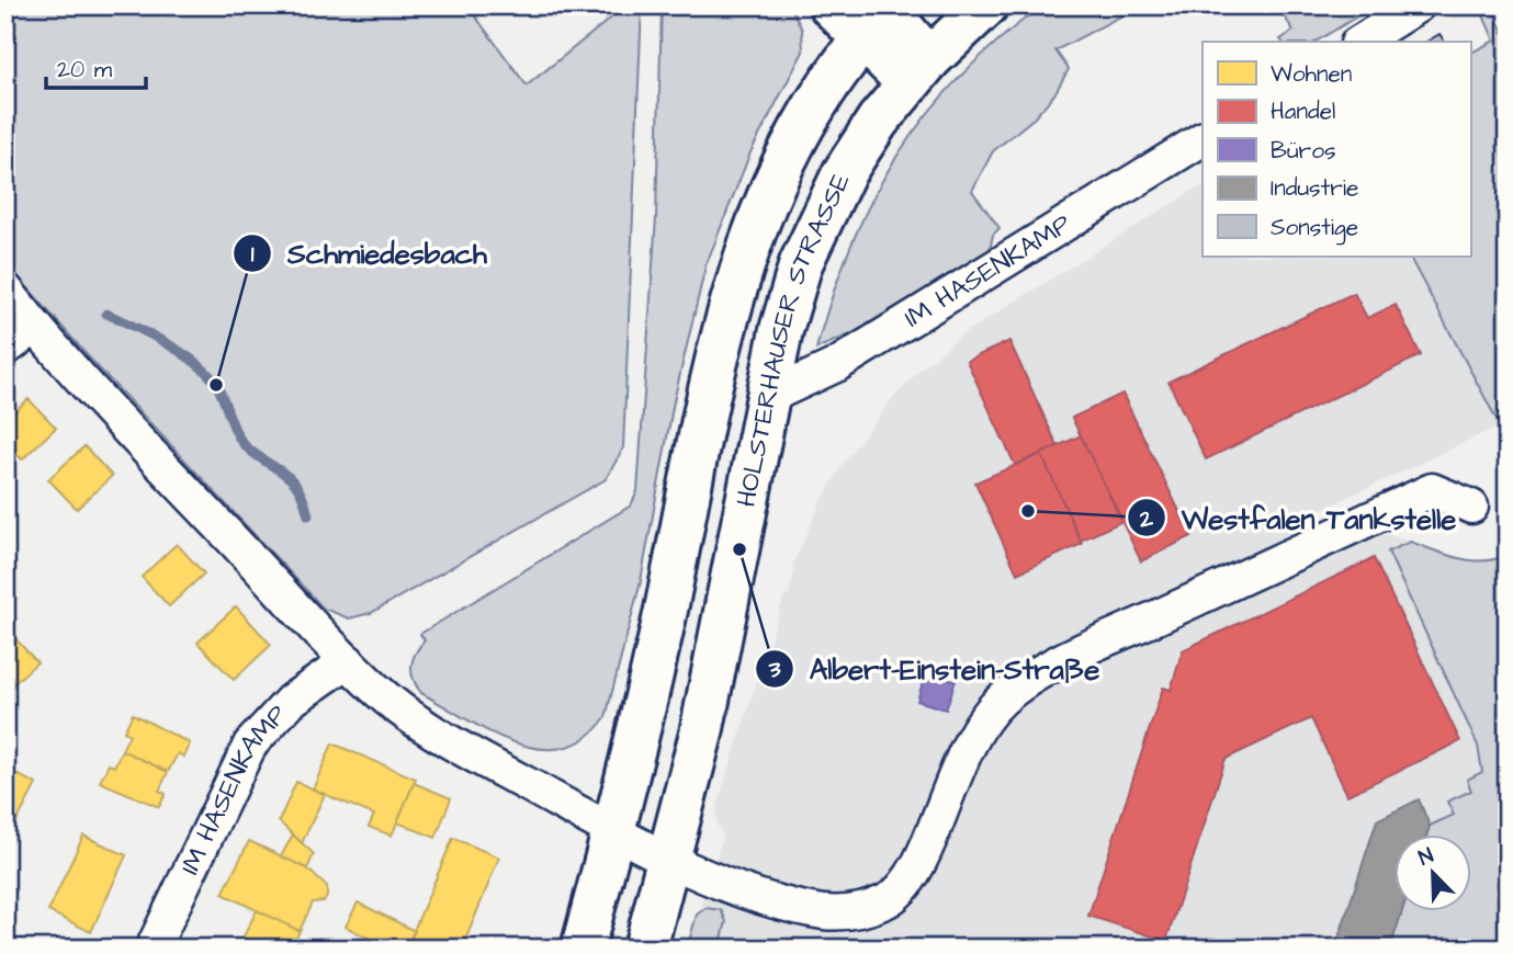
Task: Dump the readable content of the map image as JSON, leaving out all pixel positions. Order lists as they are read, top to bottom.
{
  "streets": {
    "main road": ["HOLSTERHAUSER STRASSE"],
    "street": ["IM HASENKAMP"]
  },
  "crossings": [
    ["IM HASENKAMP", "HOLSTERHAUSER STRASSE"]
  ],
  "places": ["Schmiedesbach", "Westfalen Tankstelle", "Albert-Einstein-Straße"],
  "legend": [
    "Wohnen",
    "Handel",
    "Büros",
    "Industrie",
    "Sonstige"
  ],
  "scale_bar": "20 m",
  "north": "top left"
}
